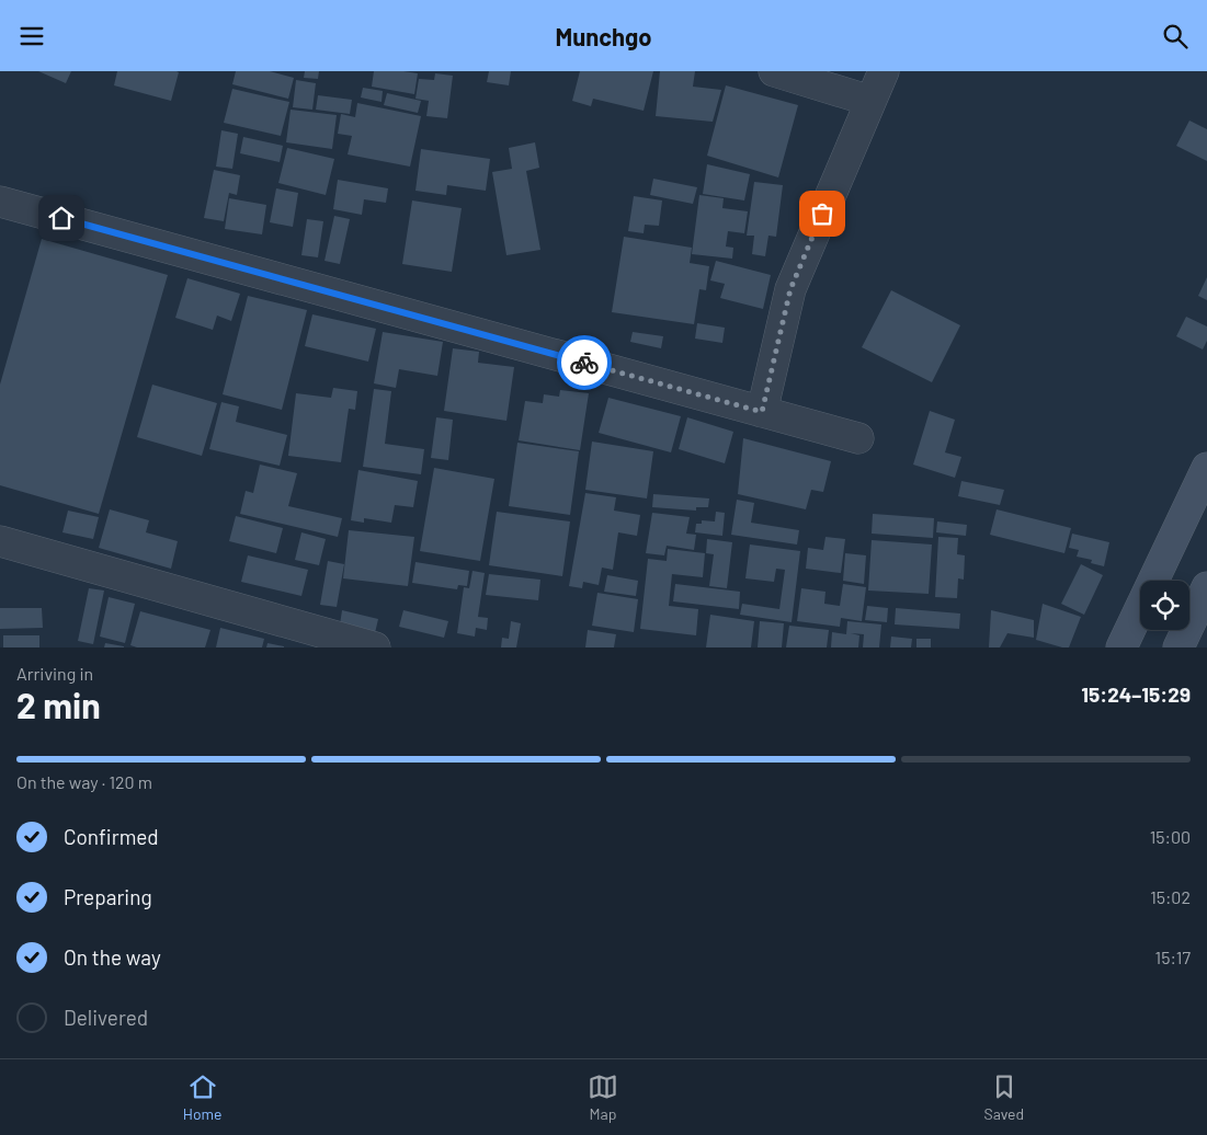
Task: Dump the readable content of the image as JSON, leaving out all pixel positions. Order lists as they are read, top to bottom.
{
  "page": {
    "header": "Munchgo",
    "heading": ["2 min", "Arriving in", "15:24–15:29"],
    "bar": "On the way · 120 m",
    "list": [
      ["Confirmed", "15:00"],
      ["Preparing", "15:02"],
      ["On the way", "15:17"],
      "Delivered"
    ],
    "tabs": ["Home", "Map", "Saved"]
  }
}
